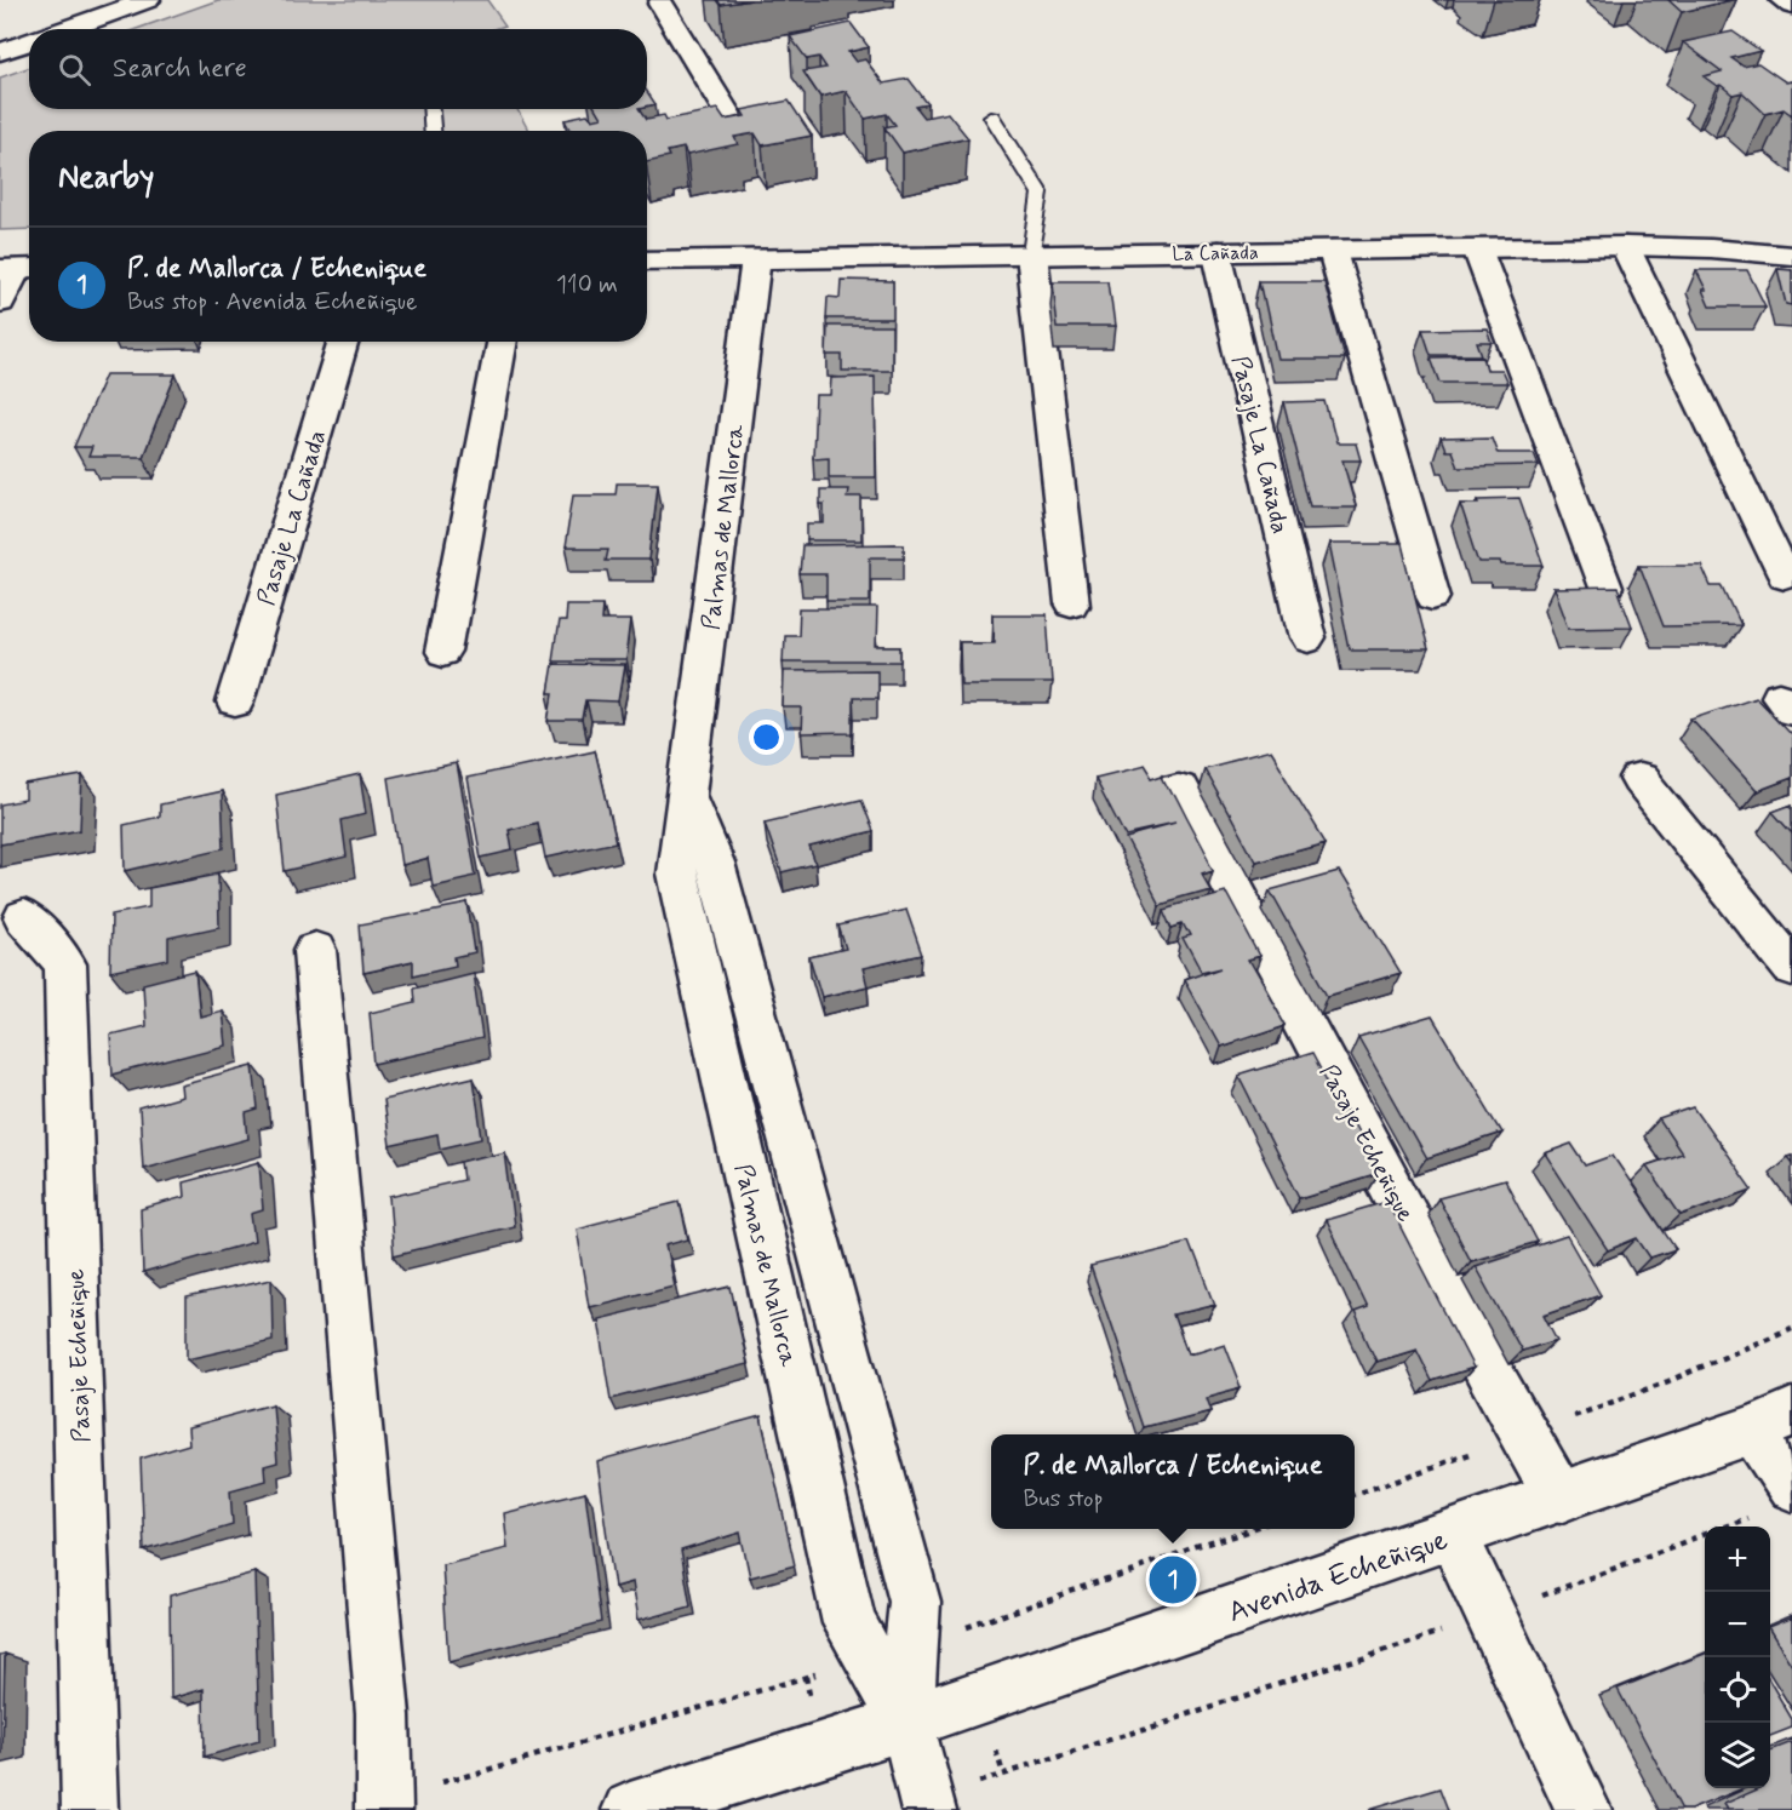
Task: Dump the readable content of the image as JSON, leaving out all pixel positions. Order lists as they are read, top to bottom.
{
  "streets": {
    "street": [
      "La Cañada",
      "Pasaje La Cañada",
      "Palmas de Mallorca",
      "Pasaje Echeñique",
      "Avenida Echeñique"
    ]
  },
  "crossings": [
    ["La Cañada", "Pasaje La Cañada"],
    ["La Cañada", "Palmas de Mallorca"],
    ["Palmas de Mallorca", "Avenida Echeñique"],
    ["Pasaje Echeñique", "Avenida Echeñique"]
  ],
  "page": {
    "search": "Search here",
    "heading": "Nearby",
    "list": [
      {
        "mark": "1",
        "name": "P. de Mallorca / Echenique",
        "note": "Bus stop · Avenida Echeñique",
        "value": "110 m"
      }
    ],
    "popup": ["P. de Mallorca / Echenique", "Bus stop"],
    "map_buttons": ["+", "−"],
    "pins": "1"
  }
}
